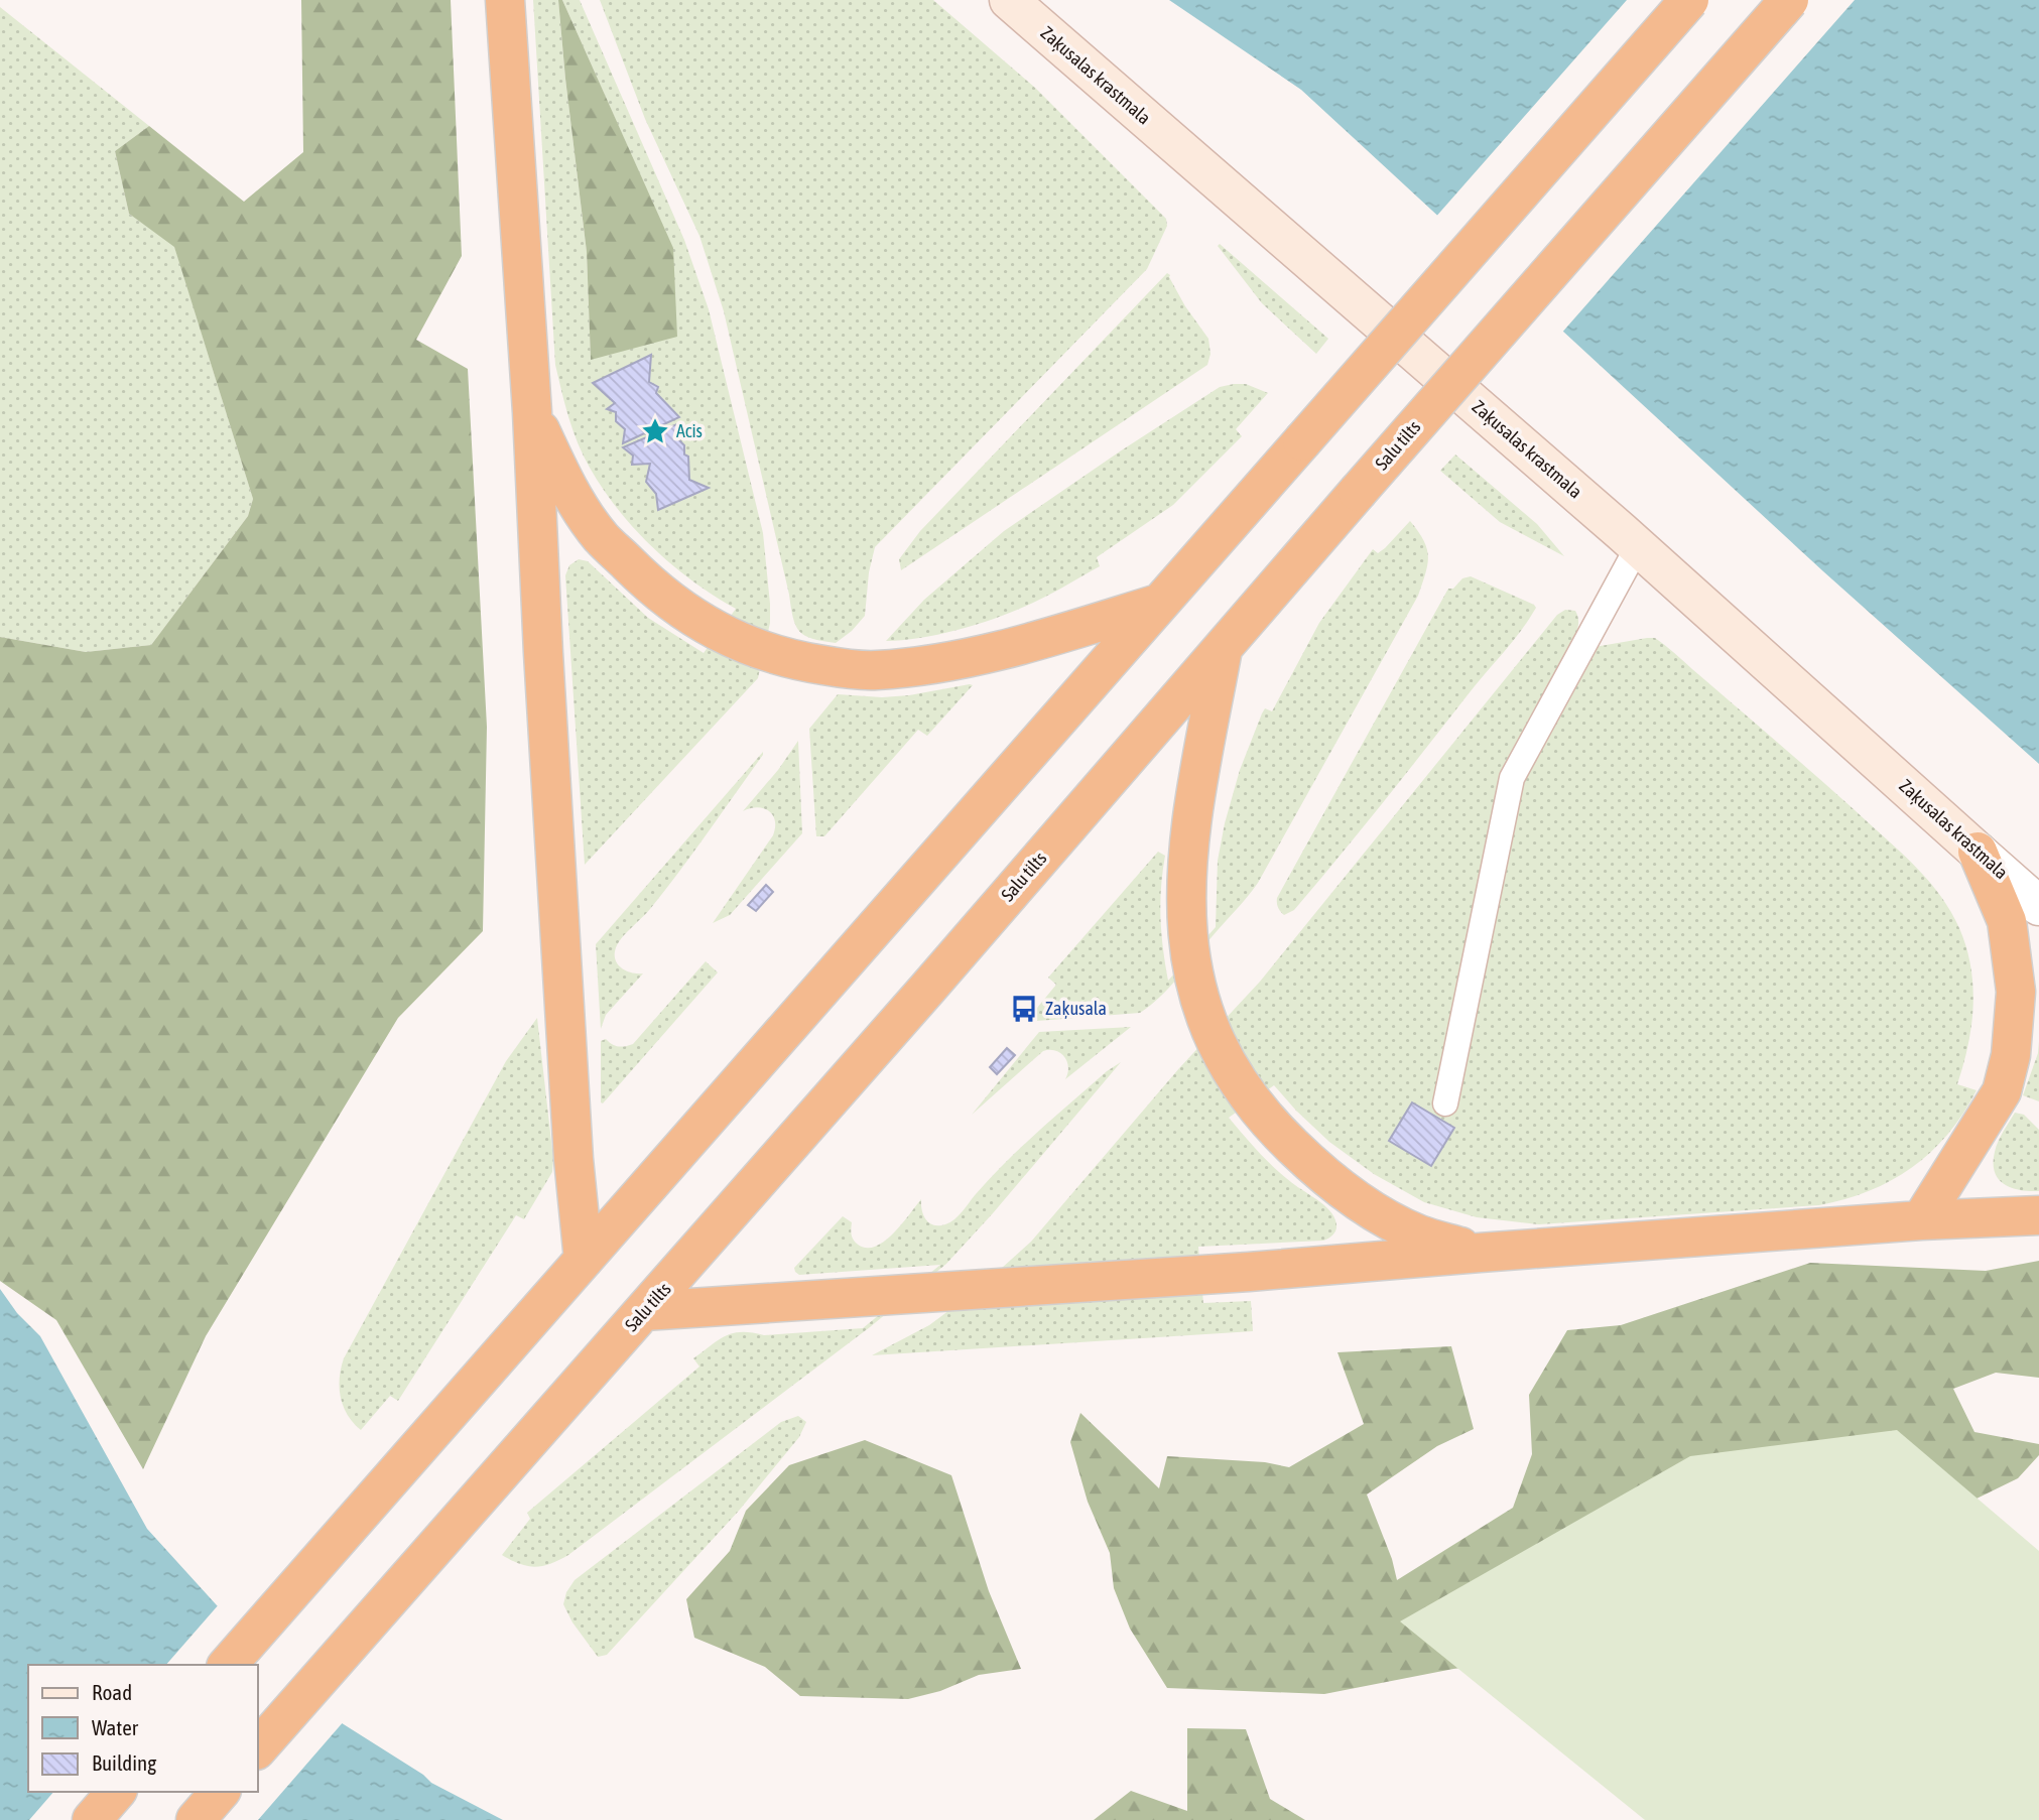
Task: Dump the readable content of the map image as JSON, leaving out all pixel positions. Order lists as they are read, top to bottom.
{
  "streets": {
    "highway": ["Salu tilts"],
    "street": ["Zaķusalas krastmala"]
  },
  "places": {
    "place": ["Acis"],
    "bus stop": ["Zaķusala"]
  },
  "legend": ["Road", "Water", "Building"]
}
